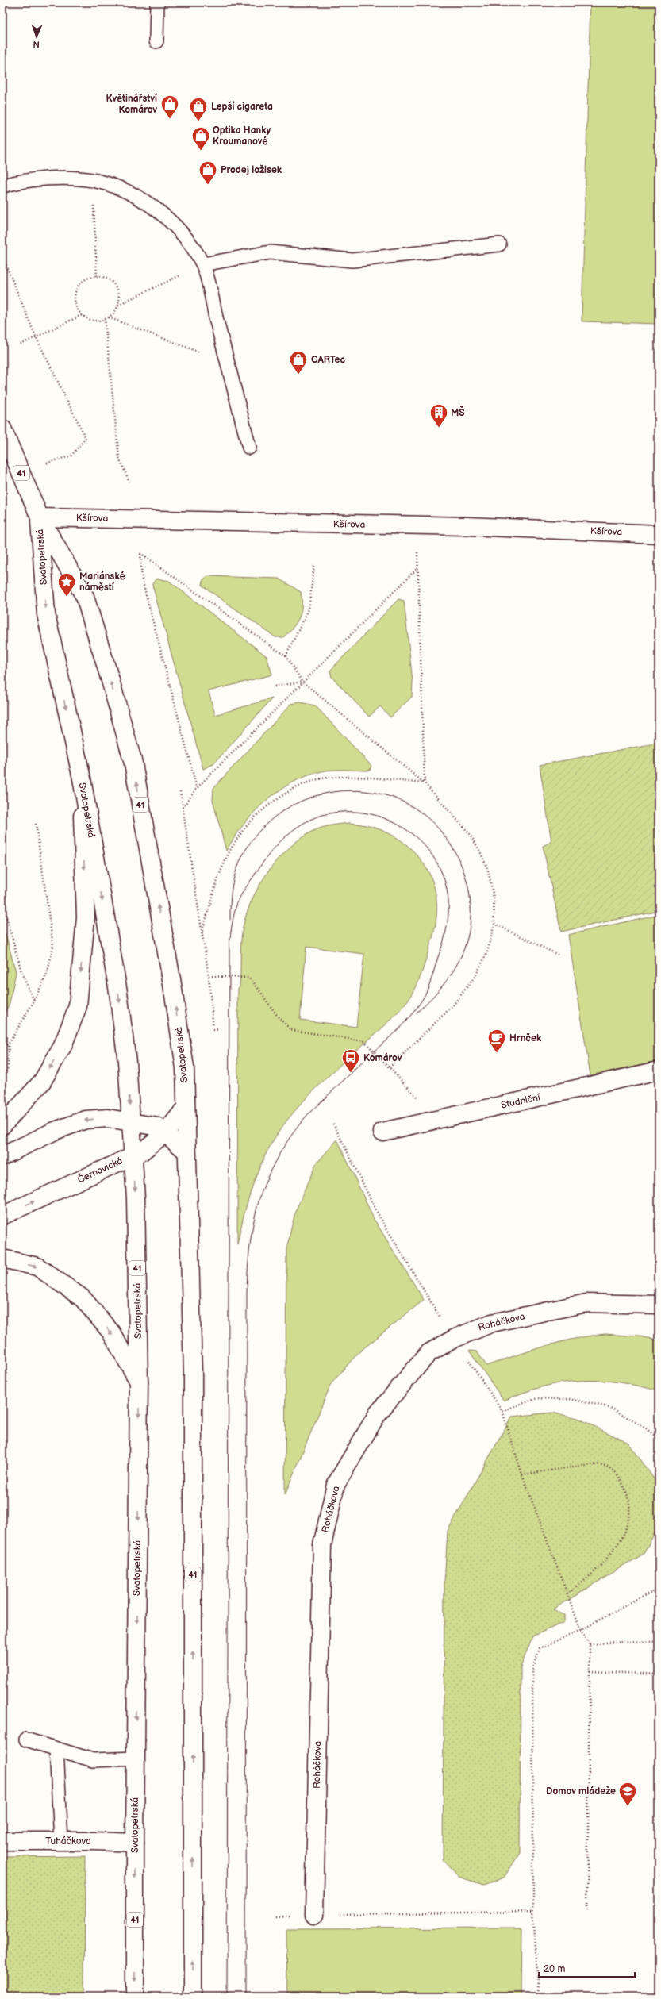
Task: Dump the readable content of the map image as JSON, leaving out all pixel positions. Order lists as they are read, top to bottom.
{
  "streets": {
    "main road": [
      "41",
      "Kšírova",
      "Svatopetrská",
      "Studniční",
      "Černovická",
      "Roháčkova",
      "Tuháčkova"
    ]
  },
  "crossings": [
    ["41", "Kšírova"],
    ["41", "Svatopetrská"],
    ["Kšírova", "Svatopetrská"],
    ["Svatopetrská", "Černovická"],
    ["Svatopetrská", "Tuháčkova"]
  ],
  "places": {
    "shop": [
      "Květinářství Komárov",
      "Lepší cigareta",
      "Optika Hanky Kroumanové",
      "Prodej ložisek",
      "CARTec"
    ],
    "building": ["MŠ"],
    "place": ["Mariánské náměstí"],
    "cafe": ["Hrnček"],
    "bus stop": ["Komárov"],
    "school or university": ["Domov mládeže"]
  },
  "scale_bar": "20 m",
  "north": "bottom"
}
